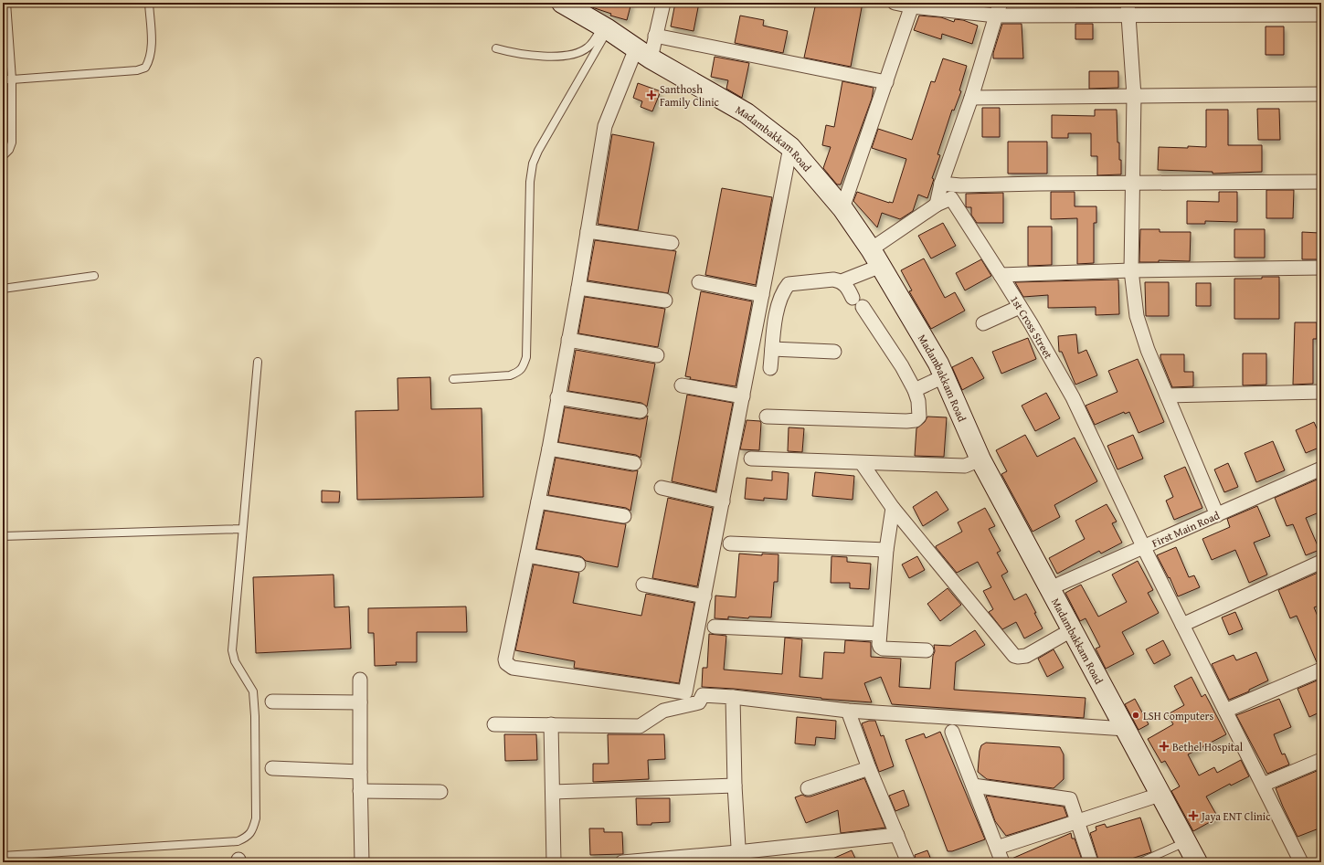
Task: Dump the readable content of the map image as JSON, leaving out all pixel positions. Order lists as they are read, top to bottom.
{
  "streets": {
    "street": ["Madambakkam Road", "1st Cross Street", "First Main Road"]
  },
  "crossings": [
    ["Madambakkam Road", "First Main Road"],
    ["1st Cross Street", "First Main Road"]
  ],
  "places": {
    "health": ["Santhosh Family Clinic", "Bethel Hospital", "Jaya ENT Clinic"],
    "other": ["LSH Computers"]
  }
}
